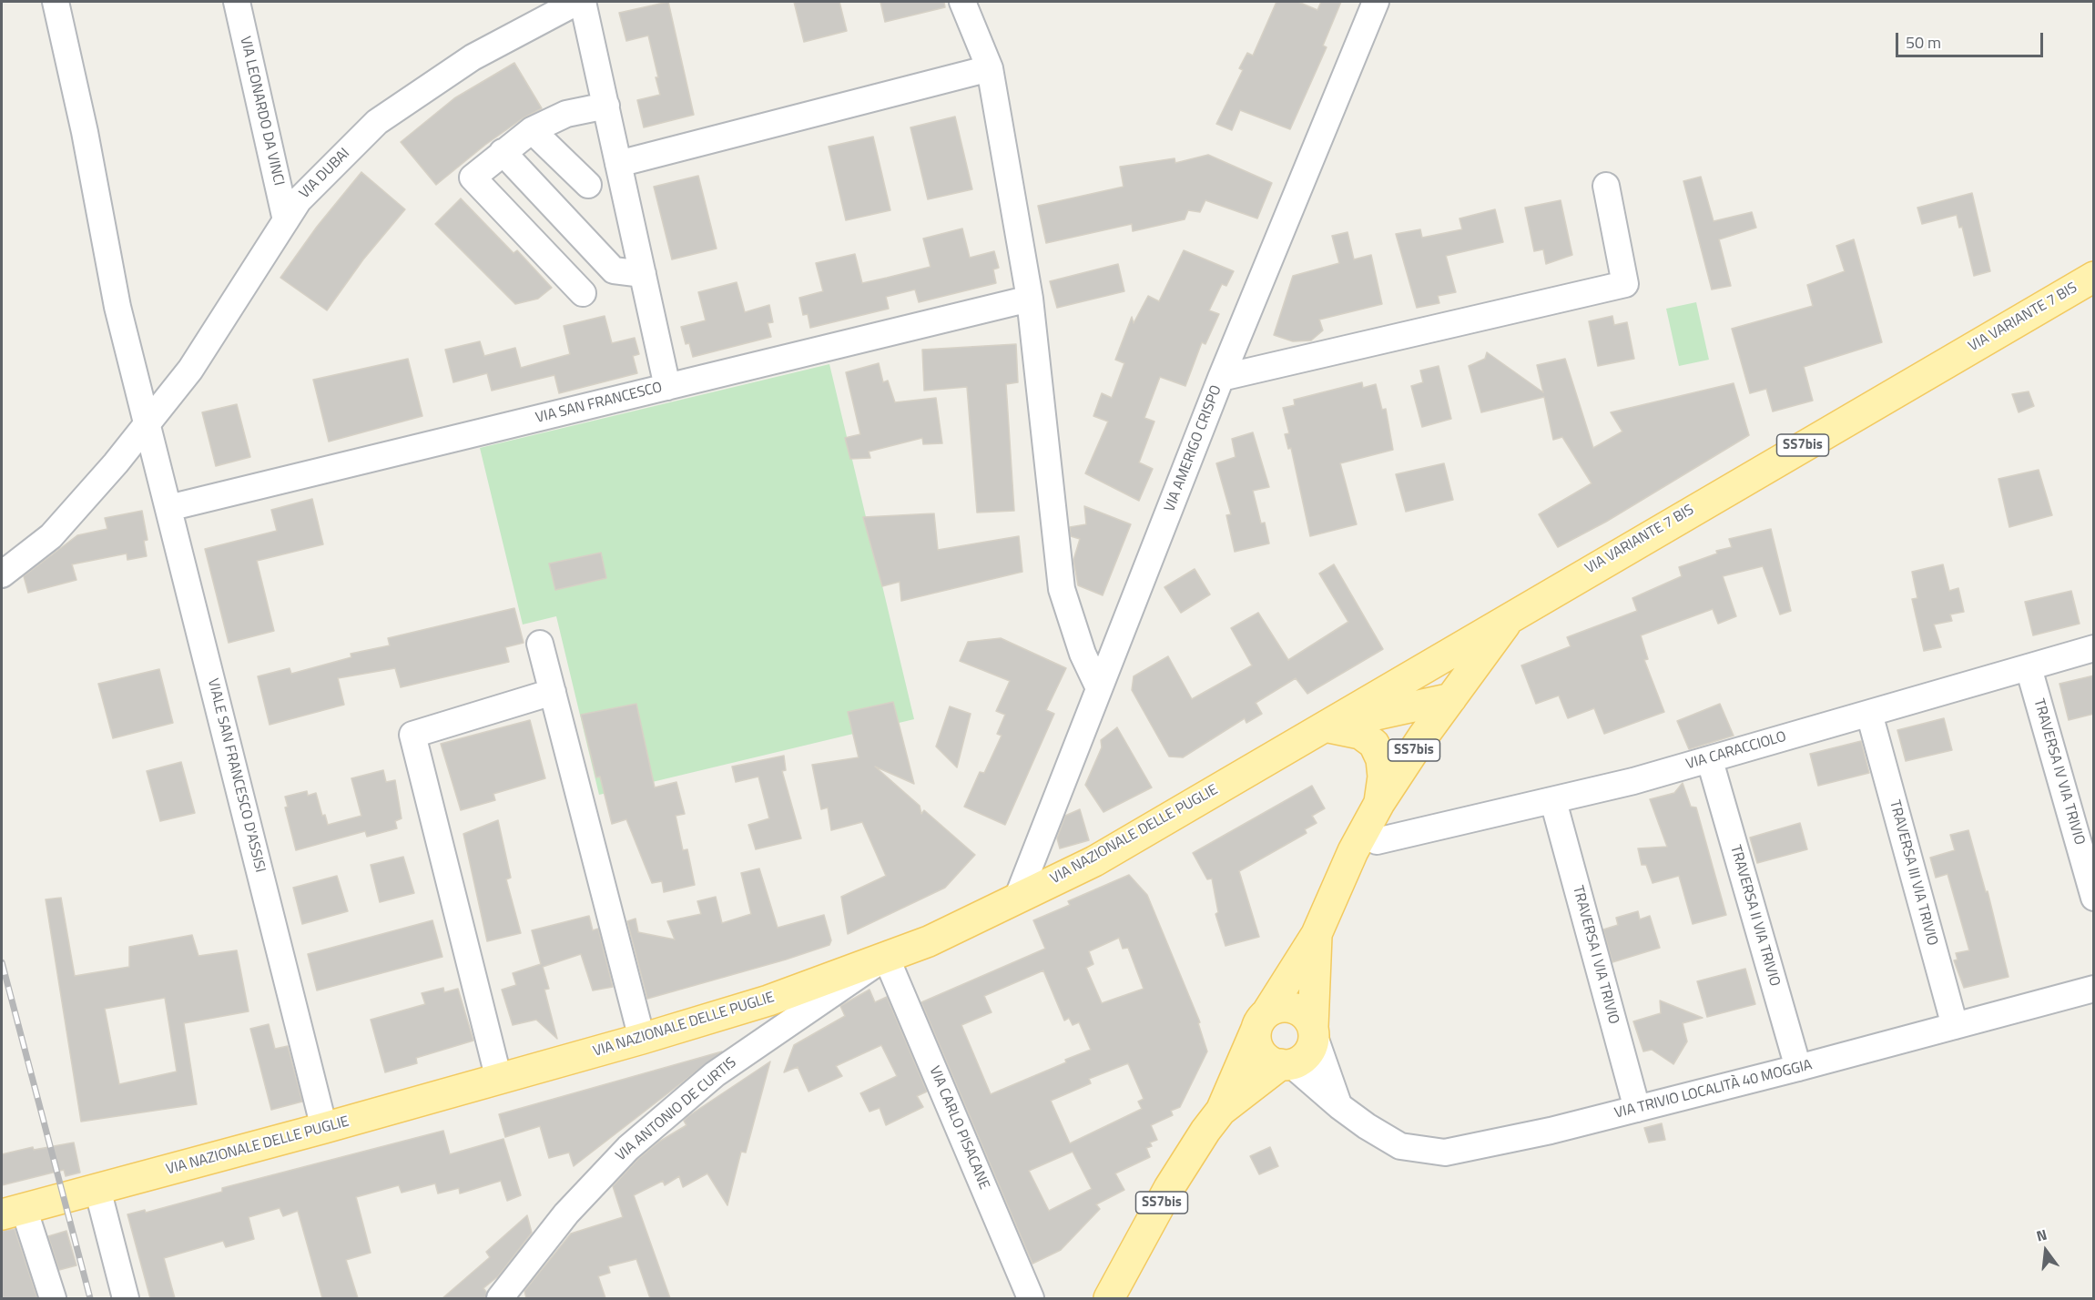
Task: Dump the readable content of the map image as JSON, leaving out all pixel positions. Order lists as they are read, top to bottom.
{
  "streets": {
    "main road": ["VIA VARIANTE 7 BIS", "SS7bis", "VIA NAZIONALE DELLE PUGLIE"],
    "street": [
      "VIA LEONARDO DA VINCI",
      "VIA DUBAI",
      "VIA SAN FRANCESCO",
      "VIA AMERIGO CRISPO",
      "VIA CARACCIOLO",
      "TRAVERSA IV VIA TRIVIO",
      "VIALE SAN FRANCESCO D'ASSISI",
      "TRAVERSA III VIA TRIVIO",
      "TRAVERSA II VIA TRIVIO",
      "TRAVERSA I VIA TRIVIO",
      "VIA TRIVIO LOCALITÀ 40 MOGGIA",
      "VIA ANTONIO DE CURTIS",
      "VIA CARLO PISACANE"
    ]
  },
  "crossings": [
    ["VIA LEONARDO DA VINCI", "VIA DUBAI"],
    ["VIA DUBAI", "VIALE SAN FRANCESCO D'ASSISI"],
    ["VIA VARIANTE 7 BIS", "SS7bis"],
    ["VIA VARIANTE 7 BIS", "VIA NAZIONALE DELLE PUGLIE"],
    ["VIA VARIANTE 7 BIS", "VIA TRIVIO LOCALITÀ 40 MOGGIA"],
    ["VIA SAN FRANCESCO", "VIALE SAN FRANCESCO D'ASSISI"],
    ["SS7bis", "VIA TRIVIO LOCALITÀ 40 MOGGIA"],
    ["VIA AMERIGO CRISPO", "VIA NAZIONALE DELLE PUGLIE"],
    ["VIA CARACCIOLO", "TRAVERSA I VIA TRIVIO"],
    ["VIALE SAN FRANCESCO D'ASSISI", "VIA NAZIONALE DELLE PUGLIE"],
    ["VIA NAZIONALE DELLE PUGLIE", "VIA ANTONIO DE CURTIS"],
    ["VIA NAZIONALE DELLE PUGLIE", "VIA CARLO PISACANE"],
    ["TRAVERSA III VIA TRIVIO", "VIA TRIVIO LOCALITÀ 40 MOGGIA"],
    ["TRAVERSA II VIA TRIVIO", "VIA TRIVIO LOCALITÀ 40 MOGGIA"],
    ["TRAVERSA I VIA TRIVIO", "VIA TRIVIO LOCALITÀ 40 MOGGIA"],
    ["VIA ANTONIO DE CURTIS", "VIA CARLO PISACANE"]
  ],
  "scale_bar": "50 m",
  "north": "top"
}
